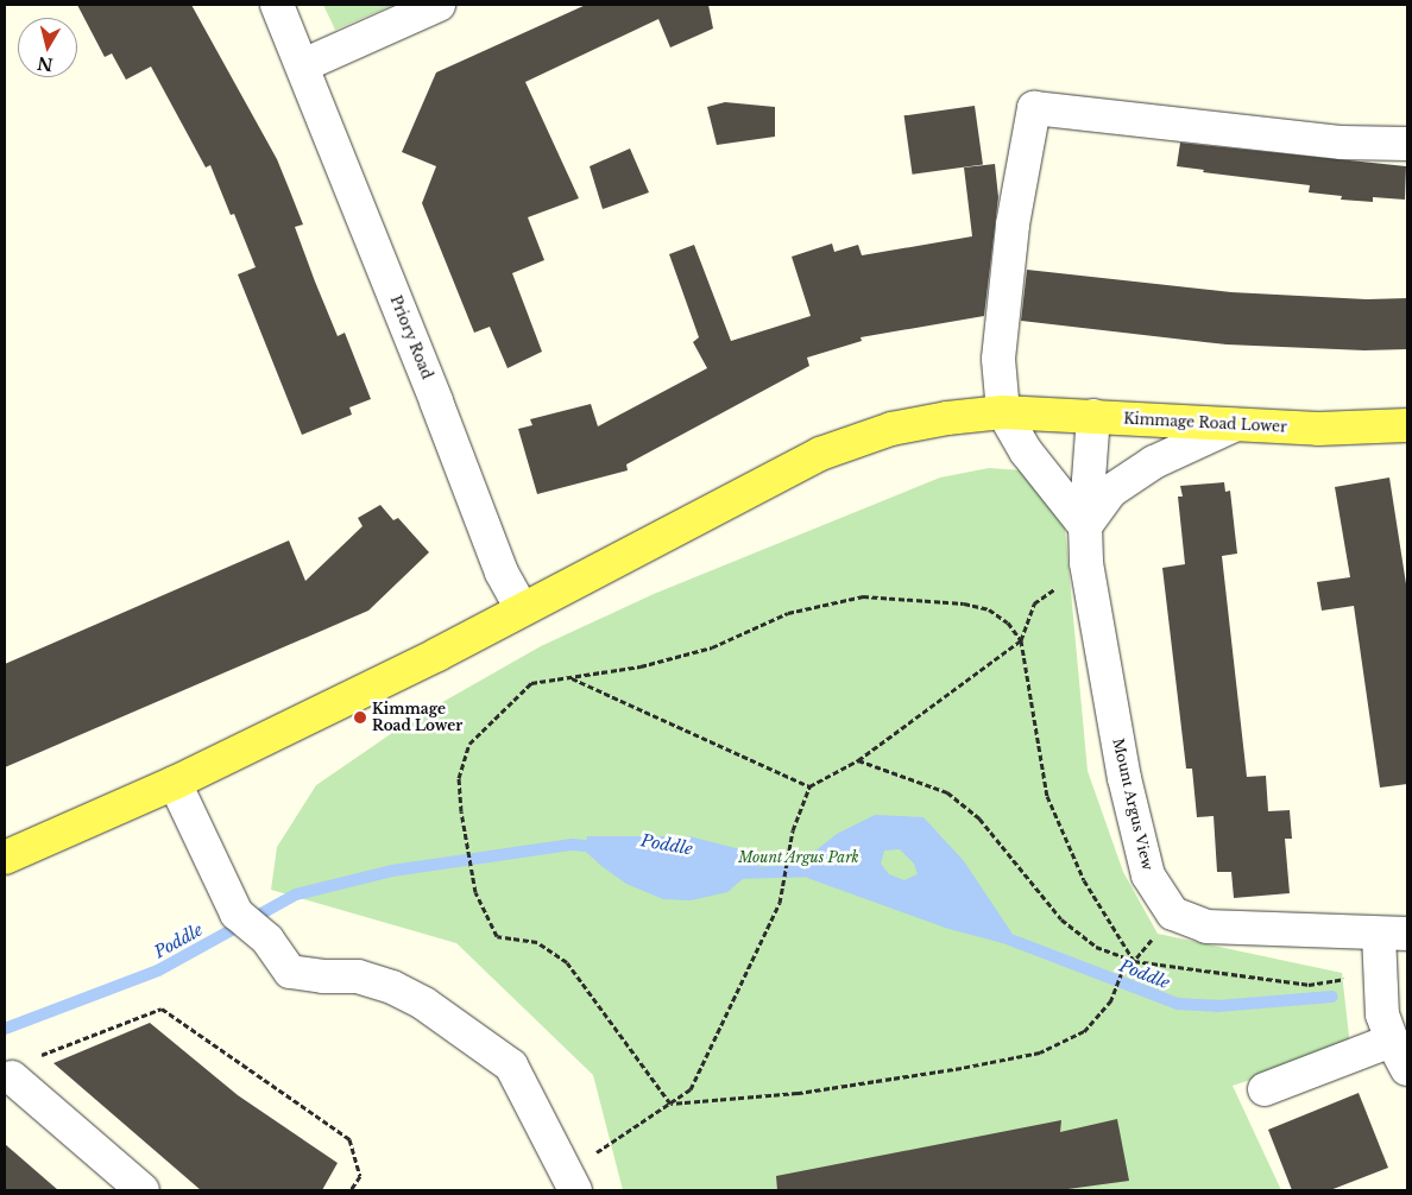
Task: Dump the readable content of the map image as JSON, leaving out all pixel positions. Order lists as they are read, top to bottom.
{
  "streets": {
    "main road": ["Kimmage Road Lower"],
    "street": ["Priory Road", "Mount Argus View"]
  },
  "crossings": [
    ["Priory Road", "Kimmage Road Lower"],
    ["Kimmage Road Lower", "Mount Argus View"]
  ],
  "water": ["Poddle"],
  "parks": ["Mount Argus Park"],
  "places": ["Kimmage Road Lower"],
  "north": "bottom"
}
